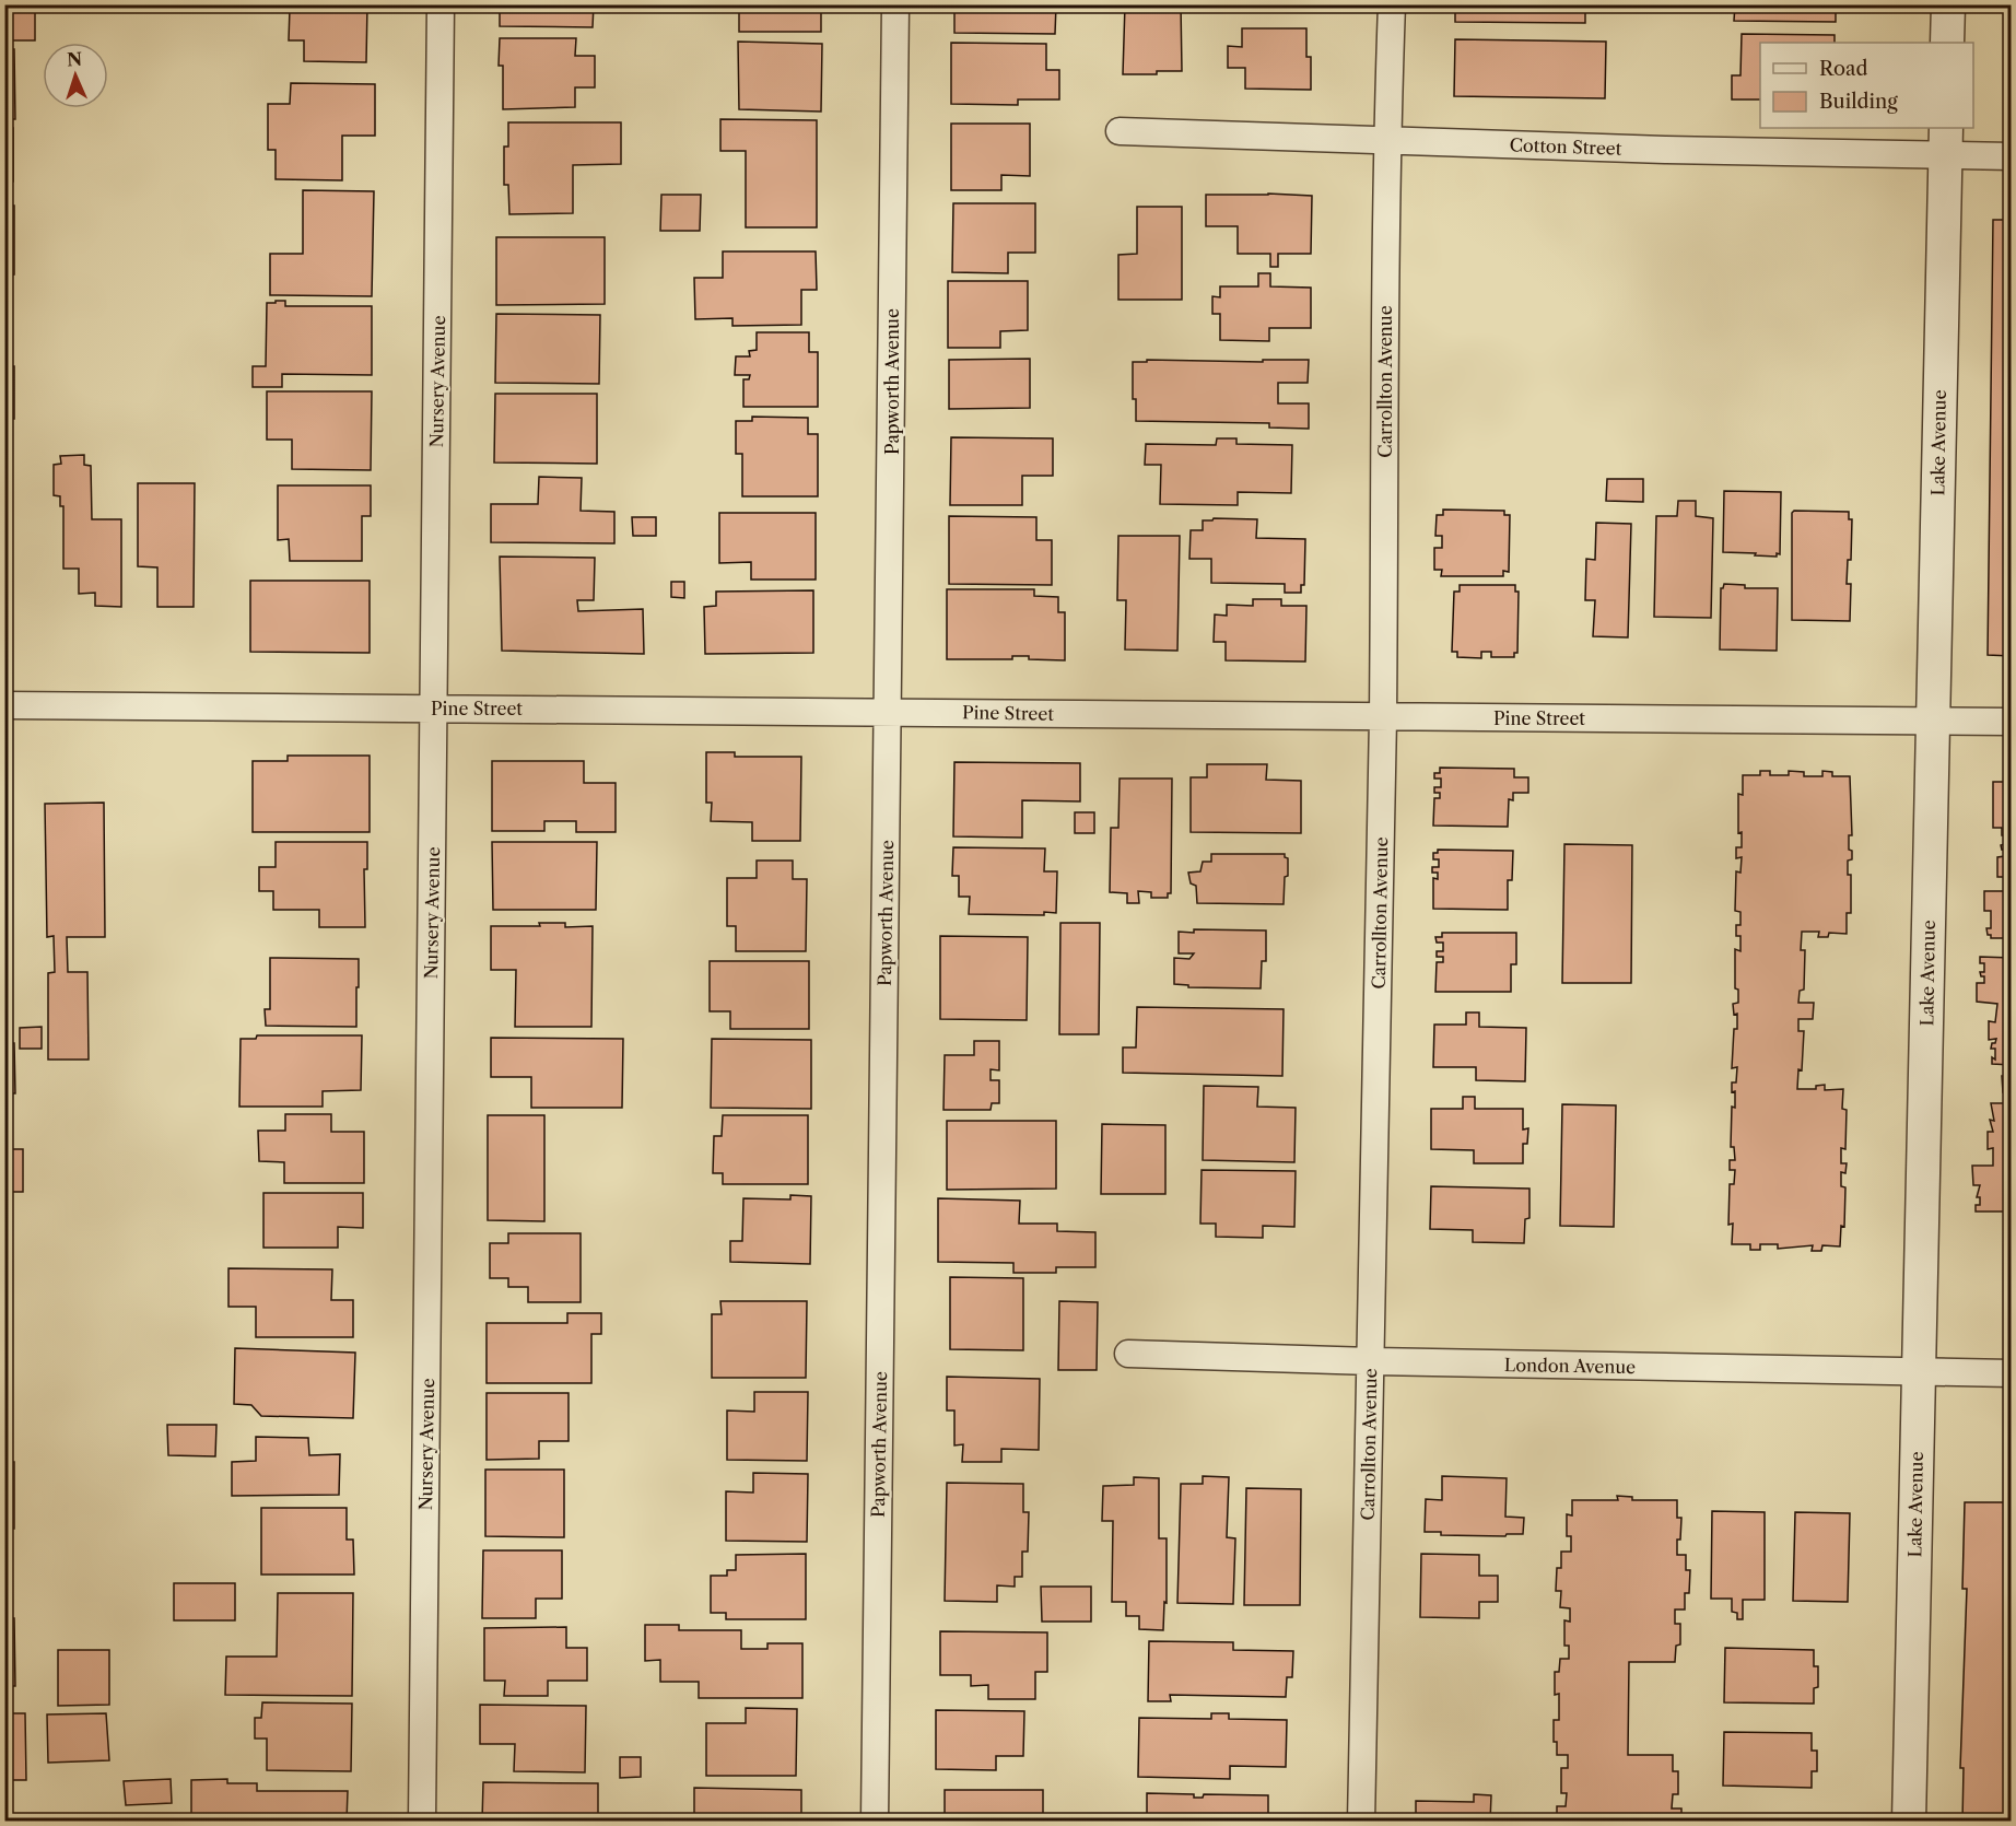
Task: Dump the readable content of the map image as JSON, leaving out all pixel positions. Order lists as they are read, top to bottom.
{
  "streets": {
    "street": [
      "Cotton Street",
      "Nursery Avenue",
      "Papworth Avenue",
      "Carrollton Avenue",
      "Lake Avenue",
      "Pine Street",
      "London Avenue"
    ]
  },
  "crossings": [
    ["Cotton Street", "Carrollton Avenue"],
    ["Cotton Street", "Lake Avenue"],
    ["Nursery Avenue", "Pine Street"],
    ["Papworth Avenue", "Pine Street"],
    ["Carrollton Avenue", "Pine Street"],
    ["Carrollton Avenue", "London Avenue"],
    ["Lake Avenue", "Pine Street"],
    ["Lake Avenue", "London Avenue"]
  ],
  "legend": ["Road", "Building"],
  "north": "top"
}
